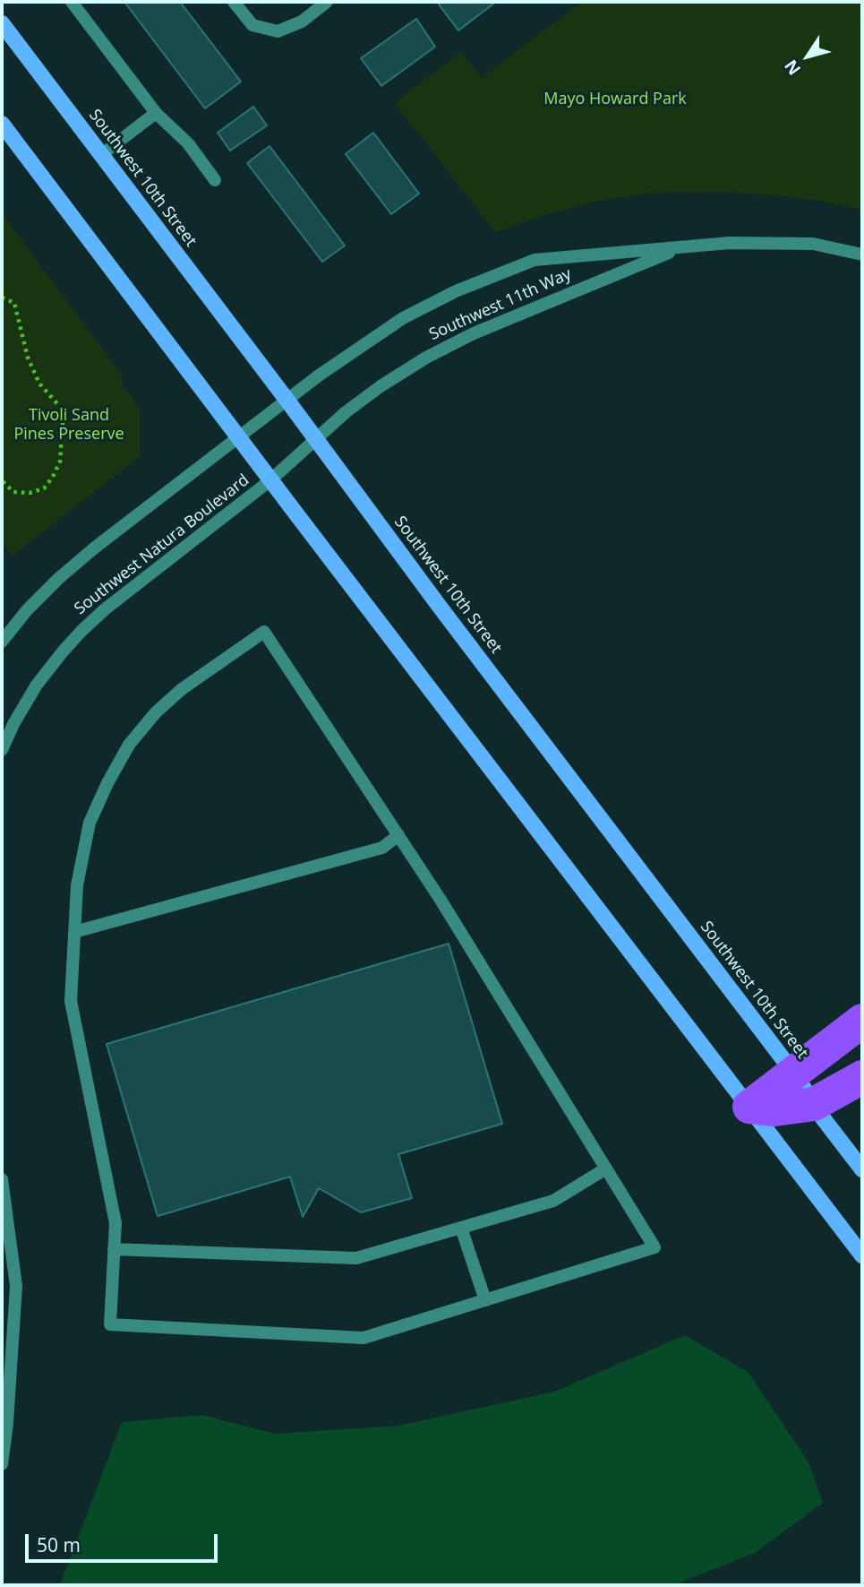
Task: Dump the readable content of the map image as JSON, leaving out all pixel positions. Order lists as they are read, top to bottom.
{
  "streets": {
    "main road": ["Southwest 10th Street"],
    "street": ["Southwest 11th Way", "Southwest Natura Boulevard"]
  },
  "crossings": [
    ["Southwest 10th Street", "Southwest 11th Way"],
    ["Southwest 10th Street", "Southwest Natura Boulevard"],
    ["Southwest 11th Way", "Southwest Natura Boulevard"]
  ],
  "parks": ["Mayo Howard Park", "Tivoli Sand Pines Preserve"],
  "scale_bar": "50 m",
  "north": "bottom left"
}
